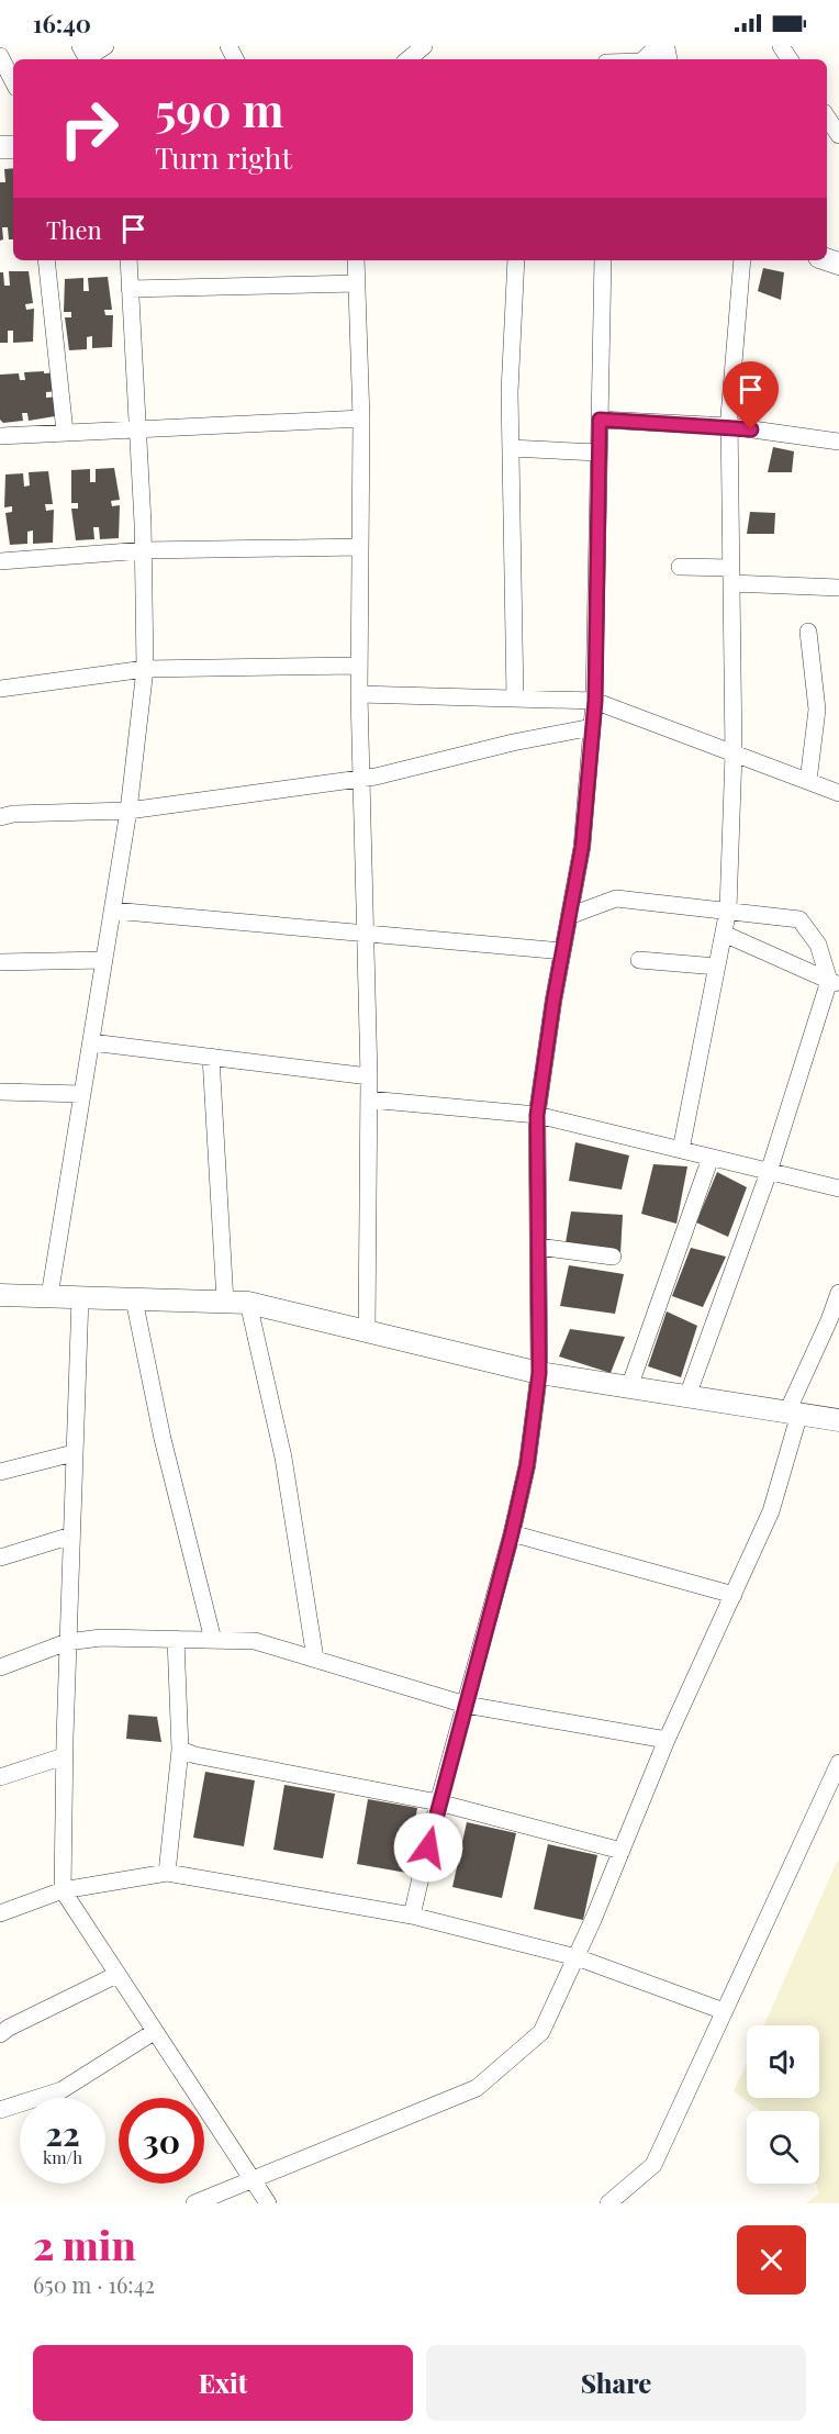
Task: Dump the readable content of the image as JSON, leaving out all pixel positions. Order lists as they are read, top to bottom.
{
  "page": {
    "status": "16:40",
    "turn": ["590 m", "Turn right"],
    "then": "Then",
    "speed": "22 km/h",
    "limit": "30",
    "heading": ["2 min", "650 m · 16:42"],
    "buttons": ["Exit", "Share"]
  }
}
